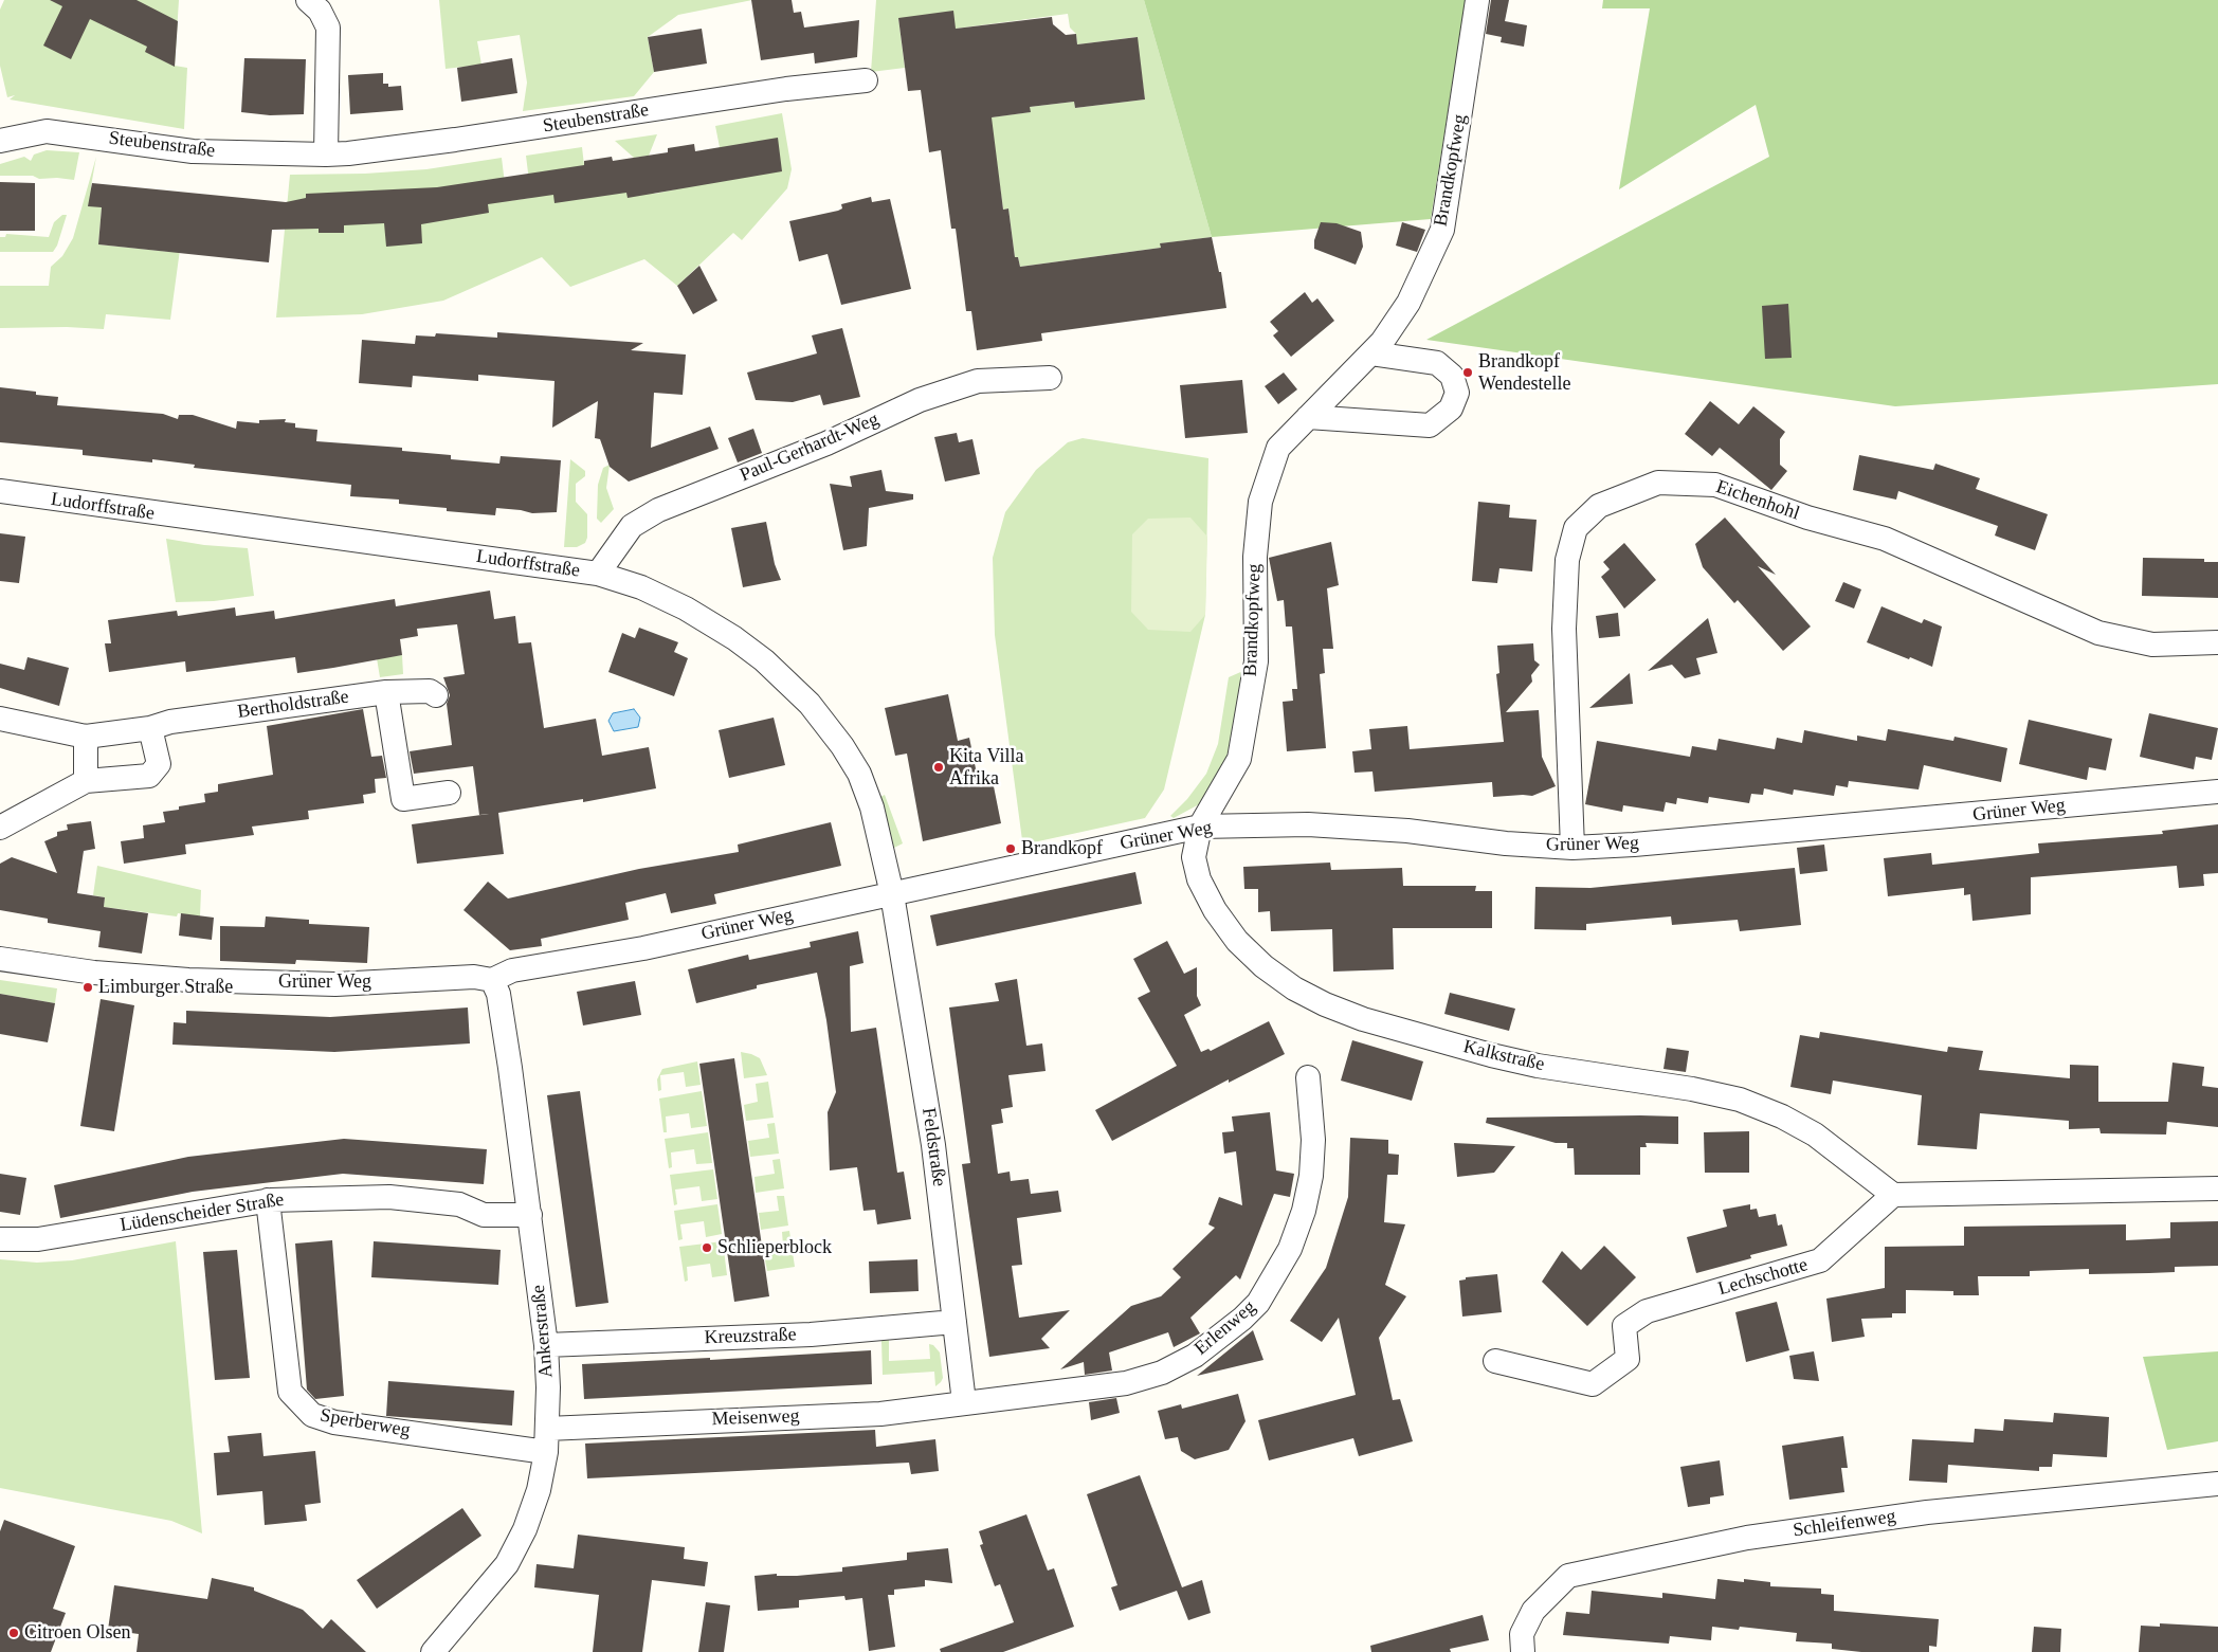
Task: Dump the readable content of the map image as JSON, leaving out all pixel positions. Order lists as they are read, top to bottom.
{
  "streets": {
    "street": [
      "Steubenstraße",
      "Brandkopfweg",
      "Paul-Gerhardt-Weg",
      "Eichenhohl",
      "Ludorffstraße",
      "Bertholdstraße",
      "Grüner Weg",
      "Kalkstraße",
      "Feldstraße",
      "Lüdenscheider Straße",
      "Lechschotte",
      "Erlenweg",
      "Ankerstraße",
      "Kreuzstraße",
      "Meisenweg",
      "Sperberweg",
      "Schleifenweg"
    ]
  },
  "crossings": [
    ["Brandkopfweg", "Grüner Weg"],
    ["Brandkopfweg", "Kalkstraße"],
    ["Paul-Gerhardt-Weg", "Ludorffstraße"],
    ["Eichenhohl", "Grüner Weg"],
    ["Ludorffstraße", "Grüner Weg"],
    ["Ludorffstraße", "Feldstraße"],
    ["Grüner Weg", "Kalkstraße"],
    ["Grüner Weg", "Feldstraße"],
    ["Grüner Weg", "Ankerstraße"],
    ["Kalkstraße", "Lechschotte"],
    ["Feldstraße", "Erlenweg"],
    ["Feldstraße", "Kreuzstraße"],
    ["Feldstraße", "Meisenweg"],
    ["Lüdenscheider Straße", "Ankerstraße"],
    ["Lüdenscheider Straße", "Sperberweg"],
    ["Erlenweg", "Meisenweg"],
    ["Ankerstraße", "Kreuzstraße"],
    ["Ankerstraße", "Meisenweg"],
    ["Ankerstraße", "Sperberweg"],
    ["Meisenweg", "Sperberweg"]
  ],
  "places": [
    "Brandkopf Wendestelle",
    "Kita Villa Afrika",
    "Brandkopf",
    "Limburger Straße",
    "Schlieperblock",
    "Citroen Olsen"
  ]
}
